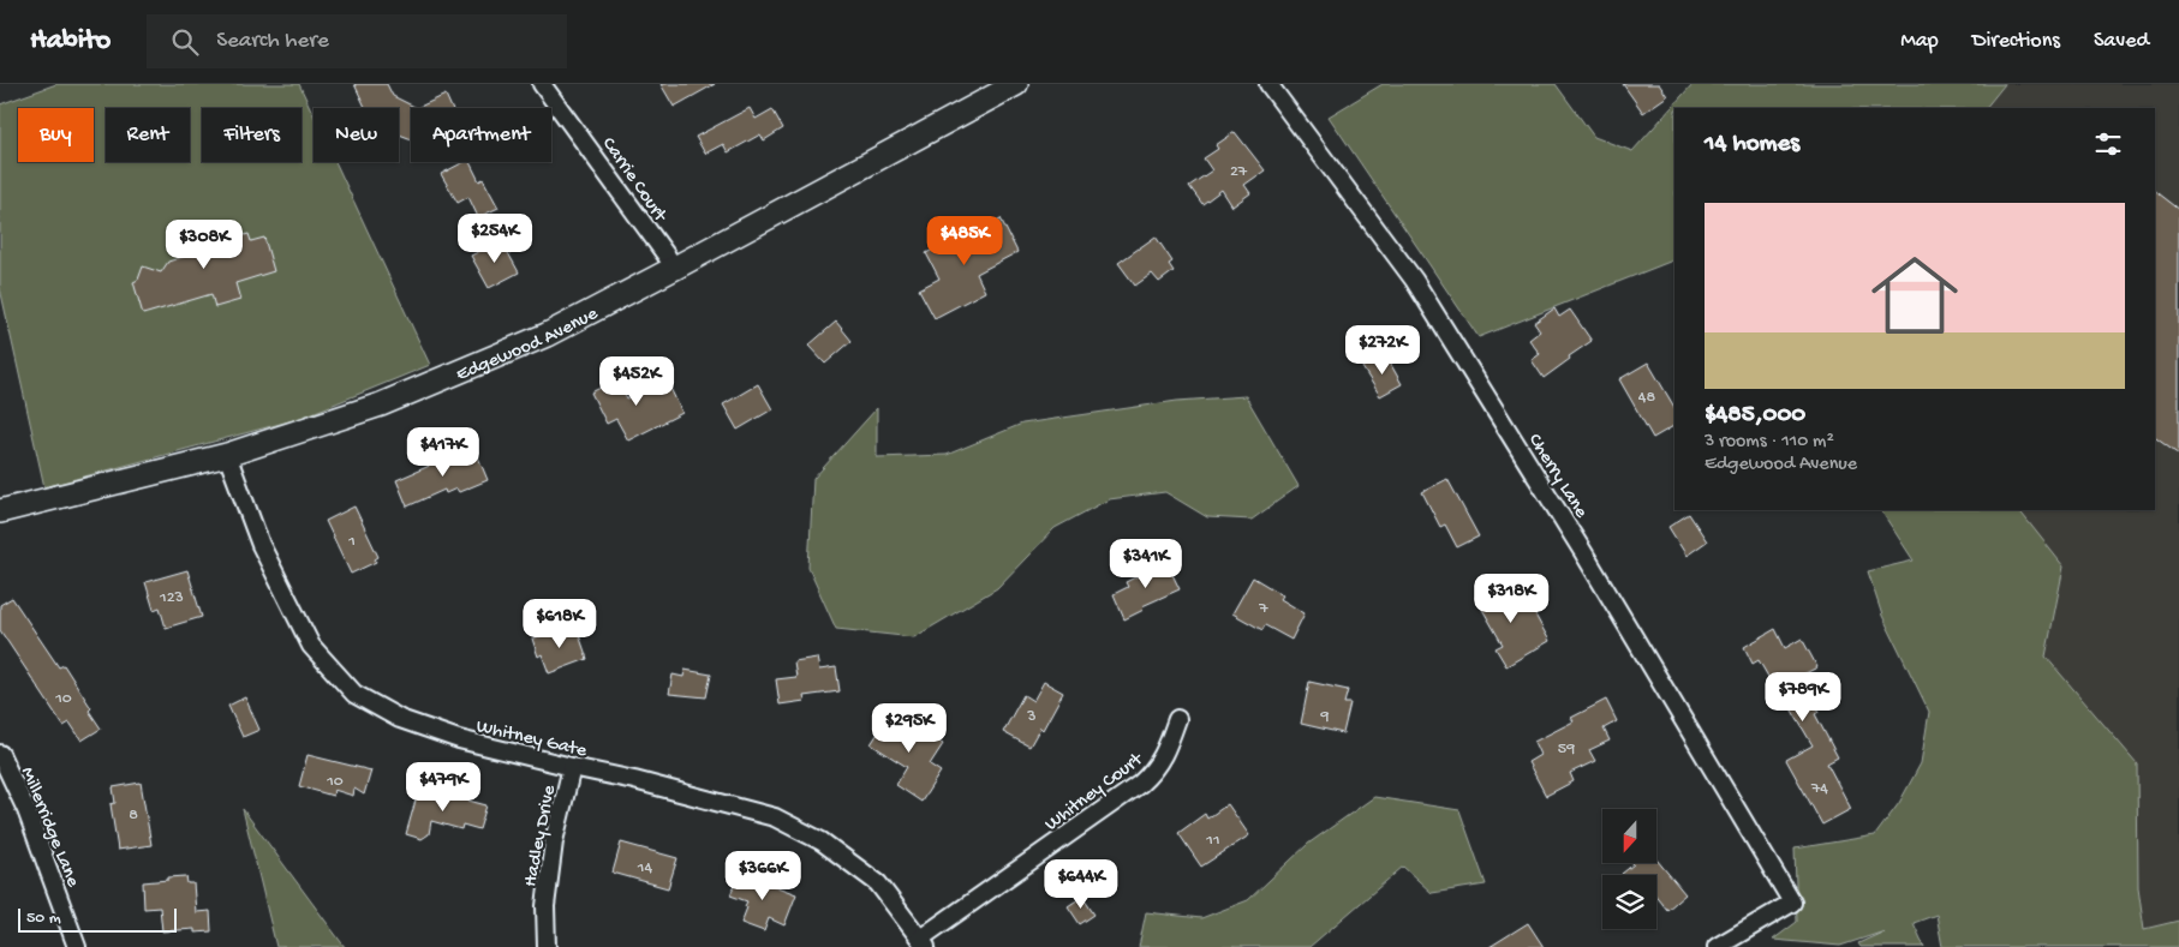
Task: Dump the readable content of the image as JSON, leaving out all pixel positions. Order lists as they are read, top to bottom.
{
  "streets": {
    "main road": ["Edgewood Avenue"],
    "street": [
      "Carrie Court",
      "Cherry Lane",
      "Whitney Gate",
      "Whitney Court",
      "Millerridge Lane",
      "Hadley Drive"
    ]
  },
  "crossings": [
    ["Carrie Court", "Edgewood Avenue"],
    ["Edgewood Avenue", "Whitney Gate"],
    ["Whitney Gate", "Whitney Court"],
    ["Whitney Gate", "Hadley Drive"]
  ],
  "house_numbers": [
    "27",
    "48",
    "1",
    "123",
    "7",
    "10",
    "3",
    "9",
    "59",
    "10",
    "74",
    "8",
    "11",
    "14"
  ],
  "scale_bar": "50 m",
  "north": "bottom",
  "page": {
    "header": "Habito",
    "search": "Search here",
    "nav": ["Map", "Directions", "Saved"],
    "chip": [
      "Buy",
      "Rent",
      "Filters",
      "New",
      "Apartment"
    ],
    "heading": "14 homes",
    "list": [
      {
        "name": "$485,000",
        "note": "3 rooms · 110 m² · Edgewood Avenue"
      }
    ],
    "price": [
      "$254K",
      "$485K",
      "$308K",
      "$272K",
      "$452K",
      "$417K",
      "$341K",
      "$318K",
      "$618K",
      "$789K",
      "$295K",
      "$479K",
      "$366K",
      "$644K"
    ],
    "scale": "50 m"
  }
}
